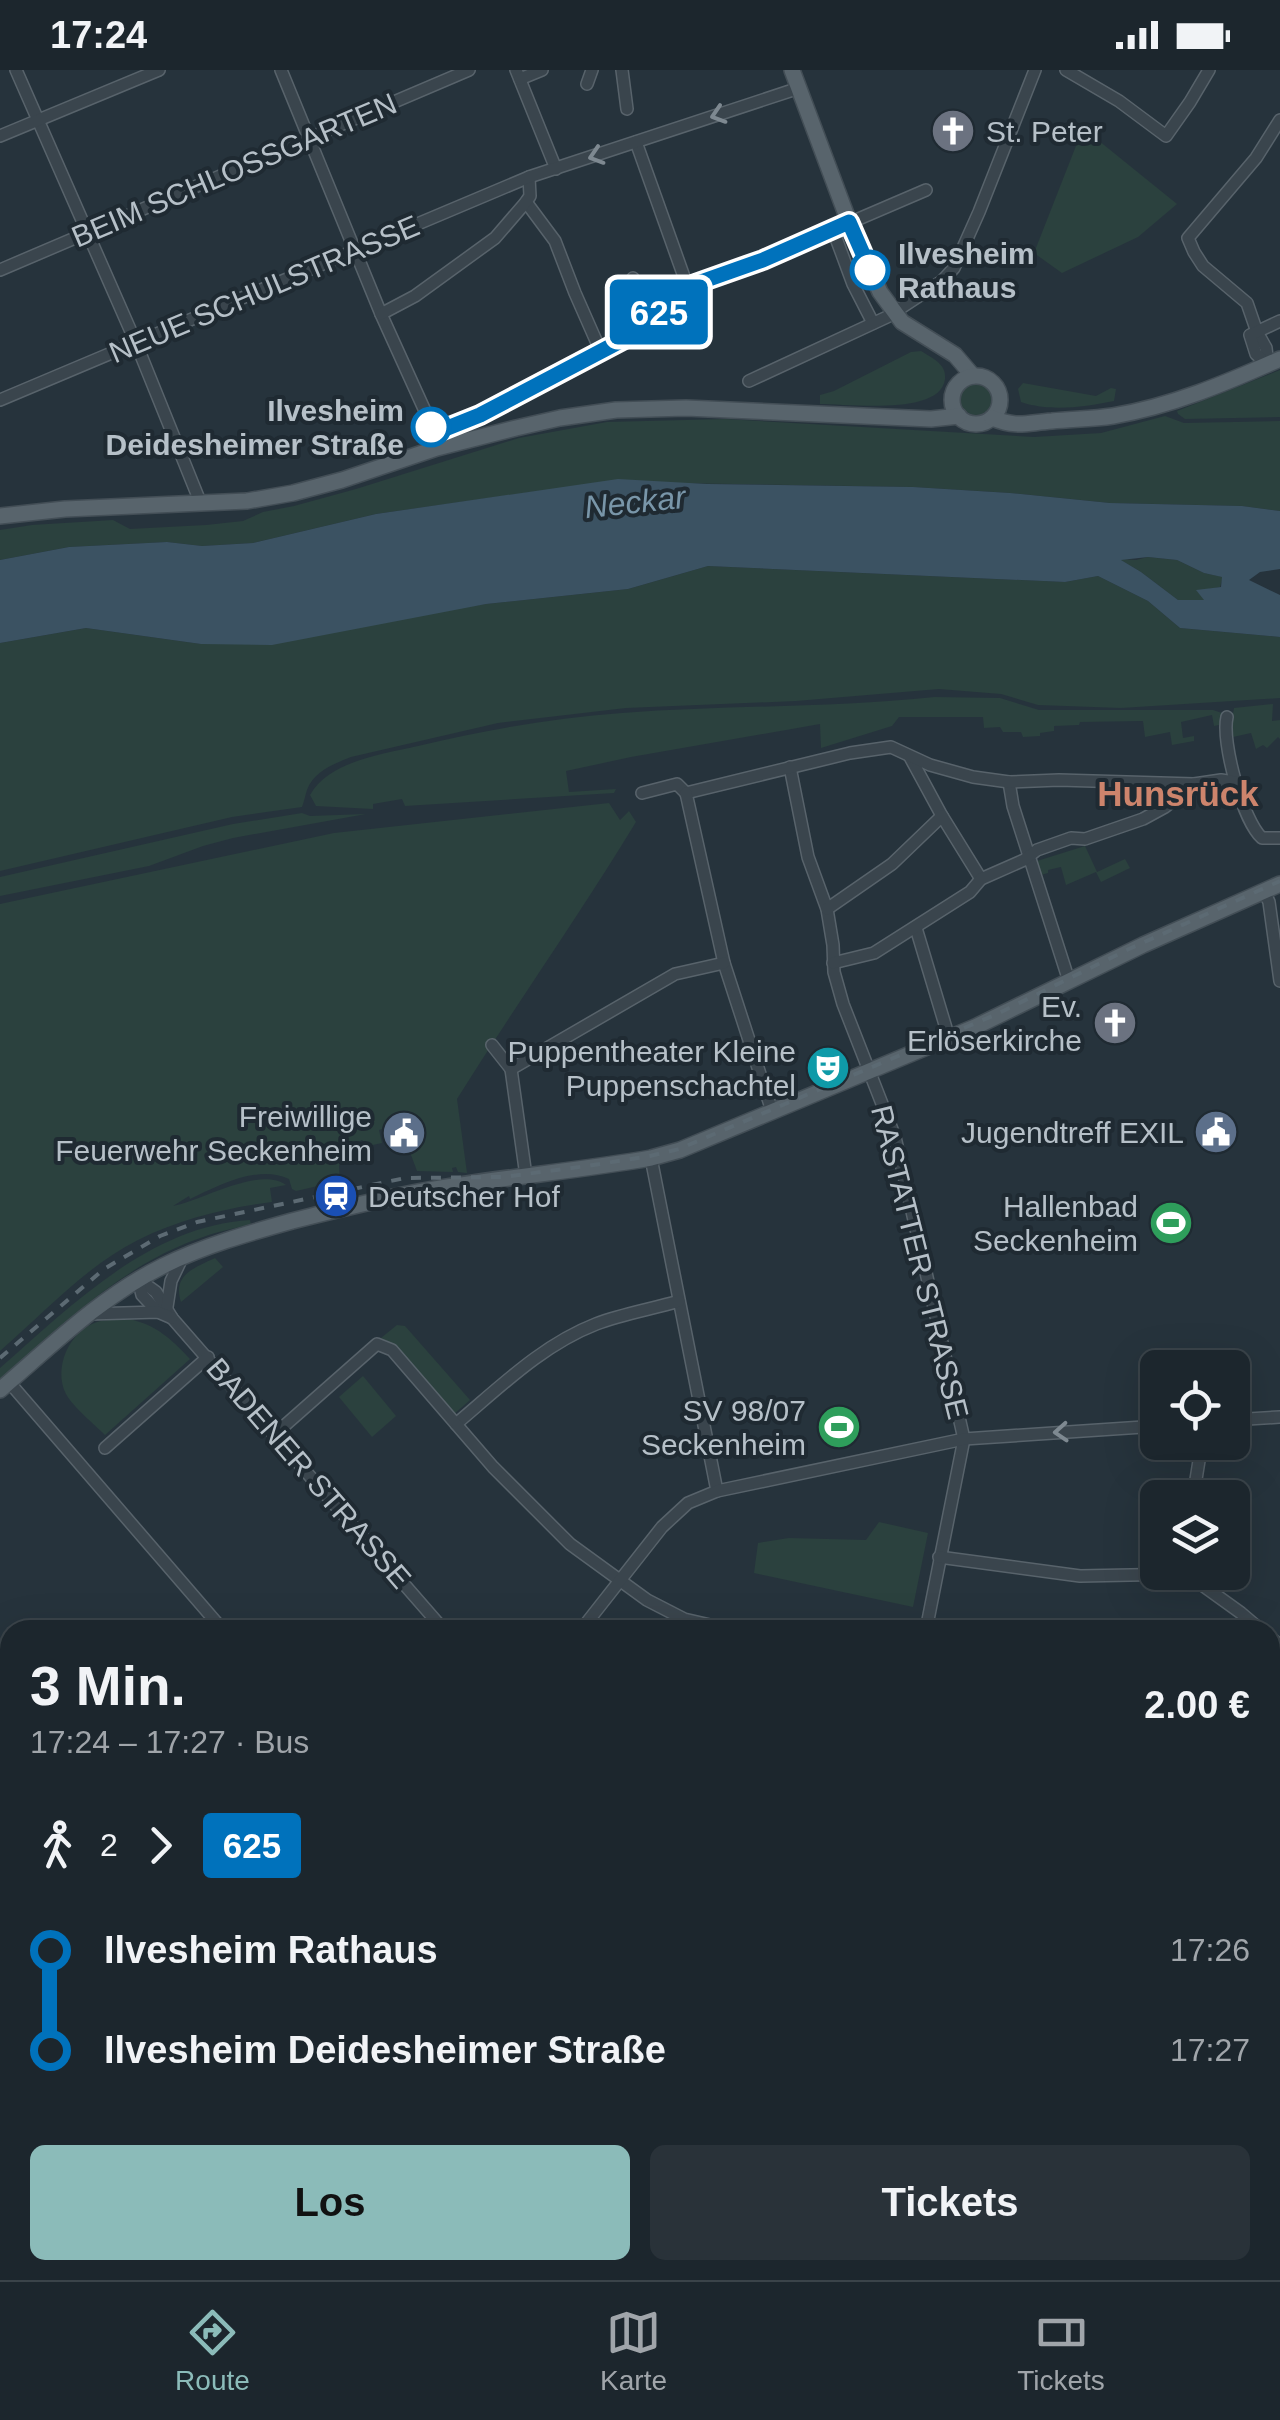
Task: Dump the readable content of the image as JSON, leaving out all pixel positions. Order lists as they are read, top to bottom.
{
  "streets": {
    "street": [
      "BEIM SCHLOSSGARTEN",
      "NEUE SCHULSTRASSE",
      "RASTATTER STRASSE",
      "BADENER STRASSE"
    ]
  },
  "districts": ["Hunsrück"],
  "water": ["Neckar"],
  "places": {
    "church": ["St. Peter", "Ev. Erlöserkirche"],
    "other": ["Ilvesheim Rathaus", "Ilvesheim Deidesheimer Straße"],
    "theatre": ["Puppentheater Kleine Puppenschachtel"],
    "public building": ["Jugendtreff EXIL", "Freiwillige Feuerwehr Seckenheim"],
    "station": ["Deutscher Hof"],
    "sports": ["Hallenbad Seckenheim", "SV 98/07 Seckenheim"]
  },
  "lines": ["bus line 625"],
  "page": {
    "status": "17:24",
    "on_map": "625",
    "heading": ["3 Min.", "17:24 – 17:27 · Bus", "2.00 €"],
    "legs": ["2", "625"],
    "list": [
      {
        "name": "Ilvesheim Rathaus",
        "value": "17:26"
      },
      {
        "name": "Ilvesheim Deidesheimer Straße",
        "value": "17:27"
      }
    ],
    "buttons": ["Los", "Tickets"],
    "tabs": ["Route", "Karte", "Tickets"]
  }
}
